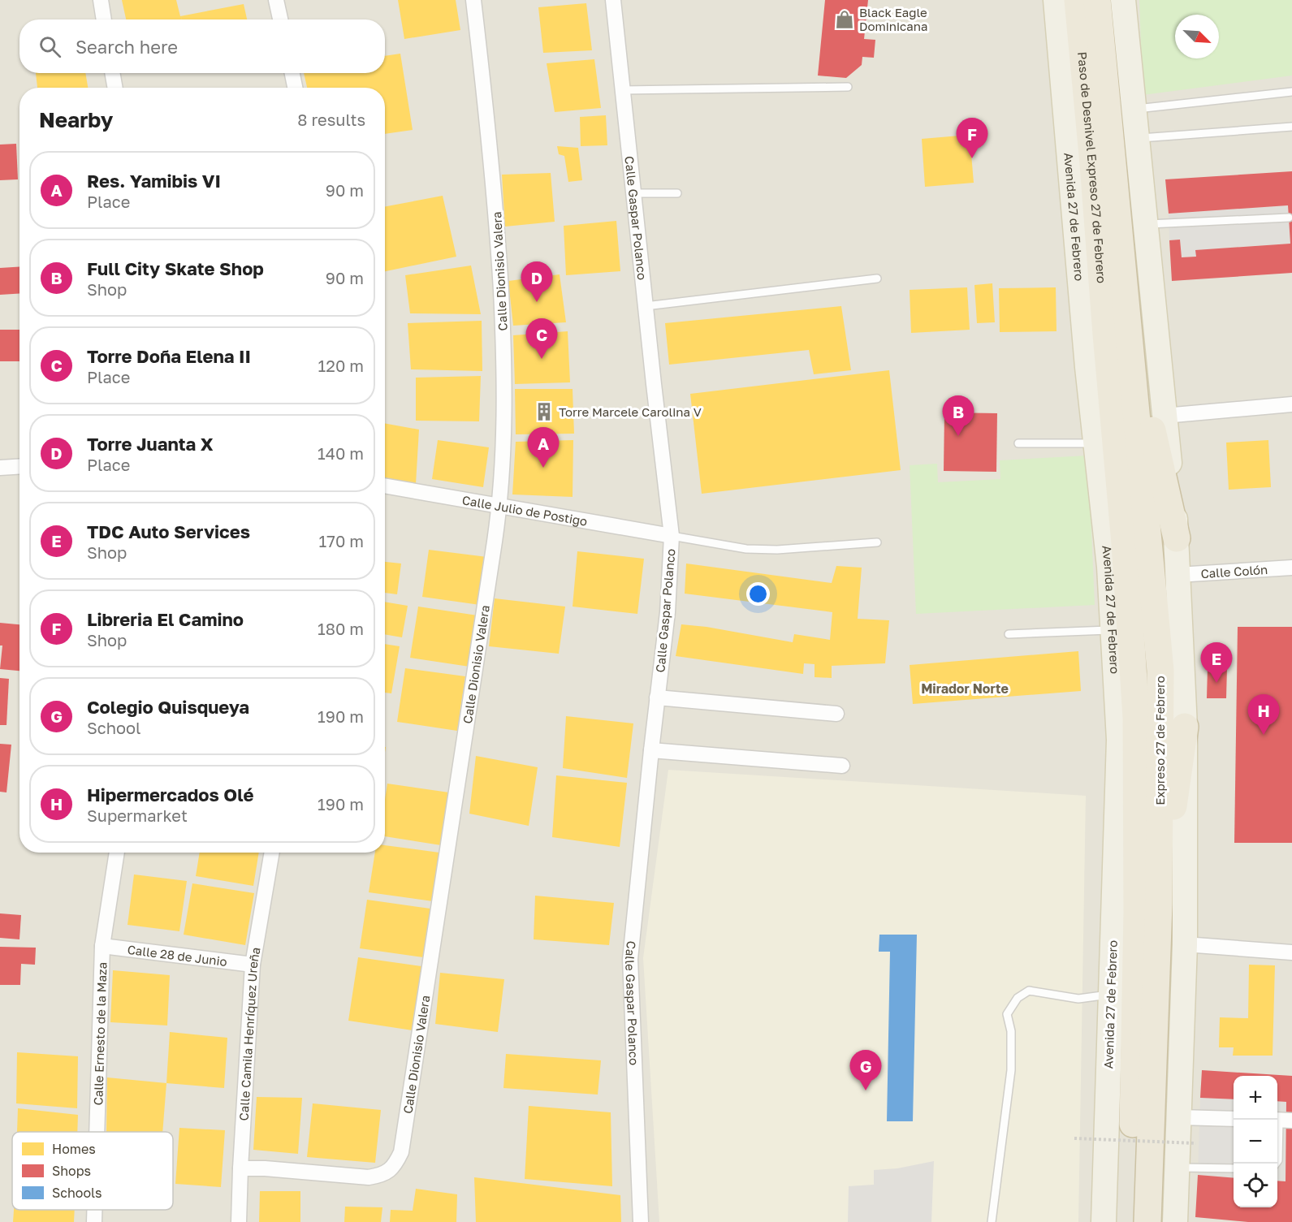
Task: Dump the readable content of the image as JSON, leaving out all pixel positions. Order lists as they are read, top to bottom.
{
  "streets": {
    "highway": ["Paso de Desnivel Expreso 27 de Febrero", "Expreso 27 de Febrero"],
    "main road": ["Avenida 27 de Febrero"],
    "street": [
      "Calle Gaspar Polanco",
      "Calle Dionisio Valera",
      "Calle Julio de Postigo",
      "Calle Colón",
      "Calle 28 de Junio",
      "Calle Ernesto de la Maza",
      "Calle Camila Henríquez Ureña"
    ]
  },
  "crossings": [
    ["Paso de Desnivel Expreso 27 de Febrero", "Expreso 27 de Febrero"],
    ["Calle Gaspar Polanco", "Calle Julio de Postigo"],
    ["Calle Dionisio Valera", "Calle Julio de Postigo"],
    ["Calle Dionisio Valera", "Calle Camila Henríquez Ureña"],
    ["Calle 28 de Junio", "Calle Ernesto de la Maza"],
    ["Calle 28 de Junio", "Calle Camila Henríquez Ureña"]
  ],
  "districts": ["Mirador Norte"],
  "places": {
    "shop": ["Black Eagle Dominicana"],
    "building": ["Torre Marcele Carolina V"]
  },
  "legend": ["Homes", "Shops", "Schools"],
  "north": "bottom right",
  "page": {
    "search": "Search here",
    "heading": ["Nearby", "8 results"],
    "pins": [
      "F",
      "D",
      "C",
      "B",
      "A",
      "E",
      "H",
      "G"
    ],
    "list": [
      {
        "mark": "A",
        "name": "Res. Yamibis VI",
        "note": "Place",
        "value": "90 m"
      },
      {
        "mark": "B",
        "name": "Full City Skate Shop",
        "note": "Shop",
        "value": "90 m"
      },
      {
        "mark": "C",
        "name": "Torre Doña Elena II",
        "note": "Place",
        "value": "120 m"
      },
      {
        "mark": "D",
        "name": "Torre Juanta X",
        "note": "Place",
        "value": "140 m"
      },
      {
        "mark": "E",
        "name": "TDC Auto Services",
        "note": "Shop",
        "value": "170 m"
      },
      {
        "mark": "F",
        "name": "Libreria El Camino",
        "note": "Shop",
        "value": "180 m"
      },
      {
        "mark": "G",
        "name": "Colegio Quisqueya",
        "note": "School",
        "value": "190 m"
      },
      {
        "mark": "H",
        "name": "Hipermercados Olé",
        "note": "Supermarket",
        "value": "190 m"
      }
    ],
    "map_buttons": ["+", "−"]
  }
}
